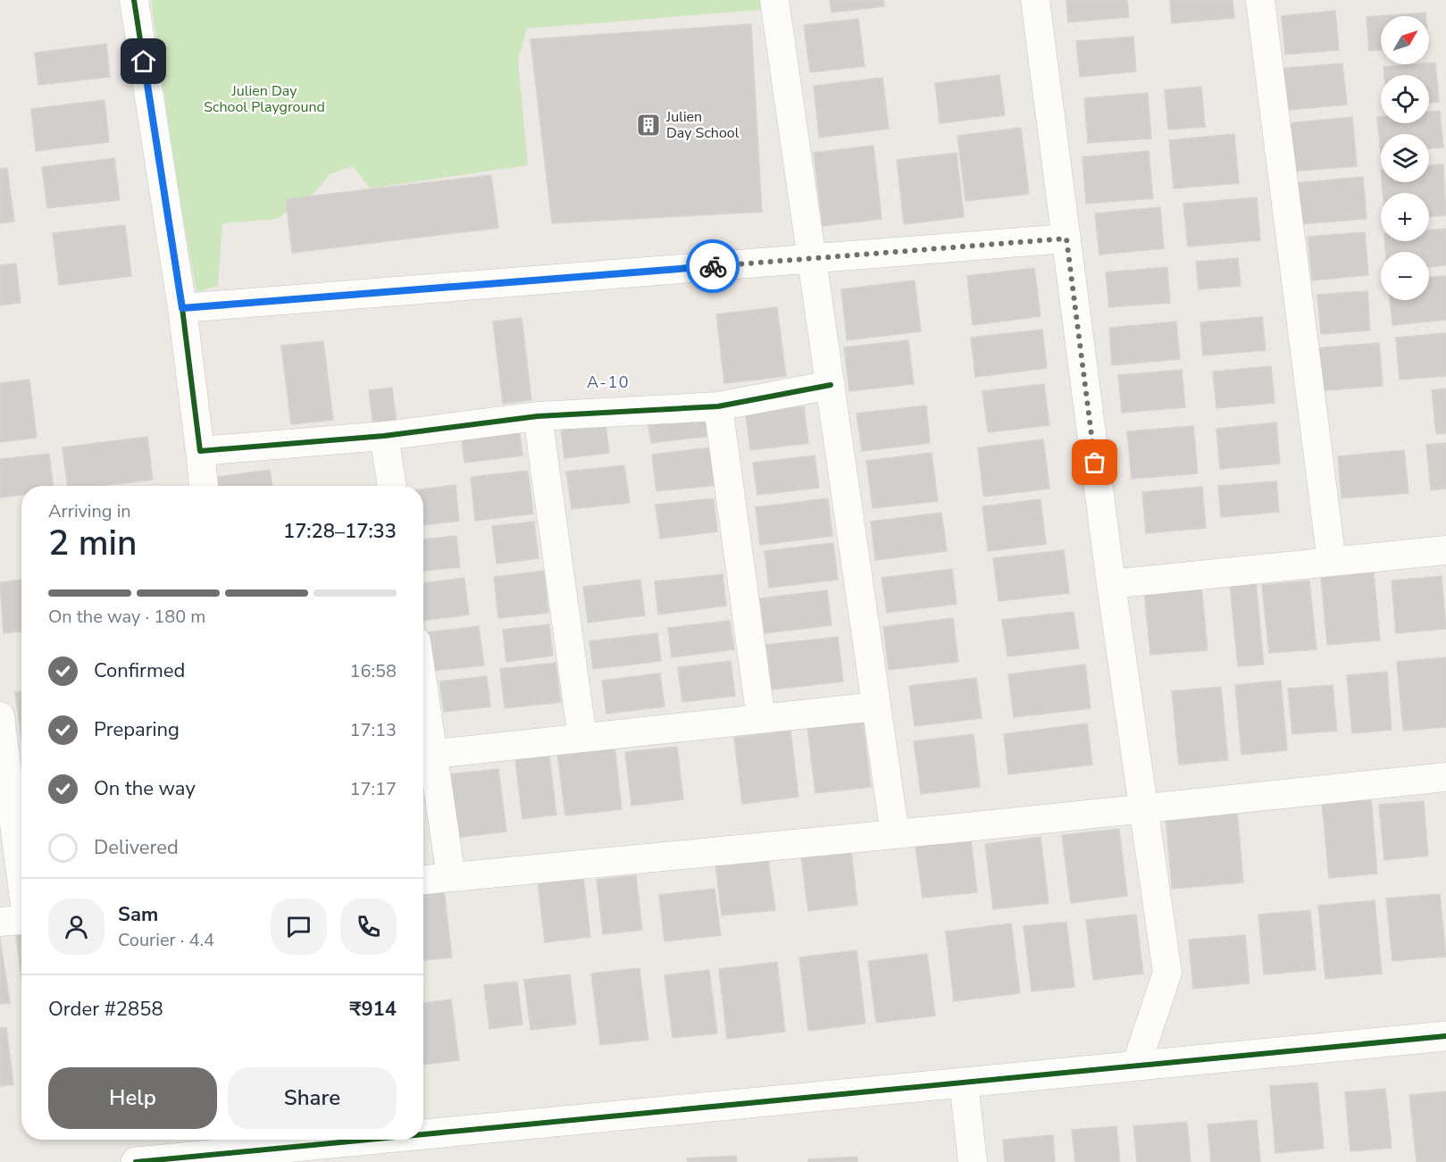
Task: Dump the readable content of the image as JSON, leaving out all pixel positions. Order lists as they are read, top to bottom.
{
  "districts": ["A-10"],
  "parks": ["Julien Day School Playground"],
  "places": {
    "building": ["Julien Day School"]
  },
  "north": "top right",
  "page": {
    "map_buttons": ["+", "−"],
    "heading": ["2 min", "Arriving in", "17:28–17:33"],
    "panel": [
      "Sam",
      "Courier · 4.4",
      "Order #2858",
      "₹914"
    ],
    "bar": "On the way · 180 m",
    "list": [
      ["Confirmed", "16:58"],
      ["Preparing", "17:13"],
      ["On the way", "17:17"],
      "Delivered"
    ],
    "buttons": ["Help", "Share"]
  }
}
